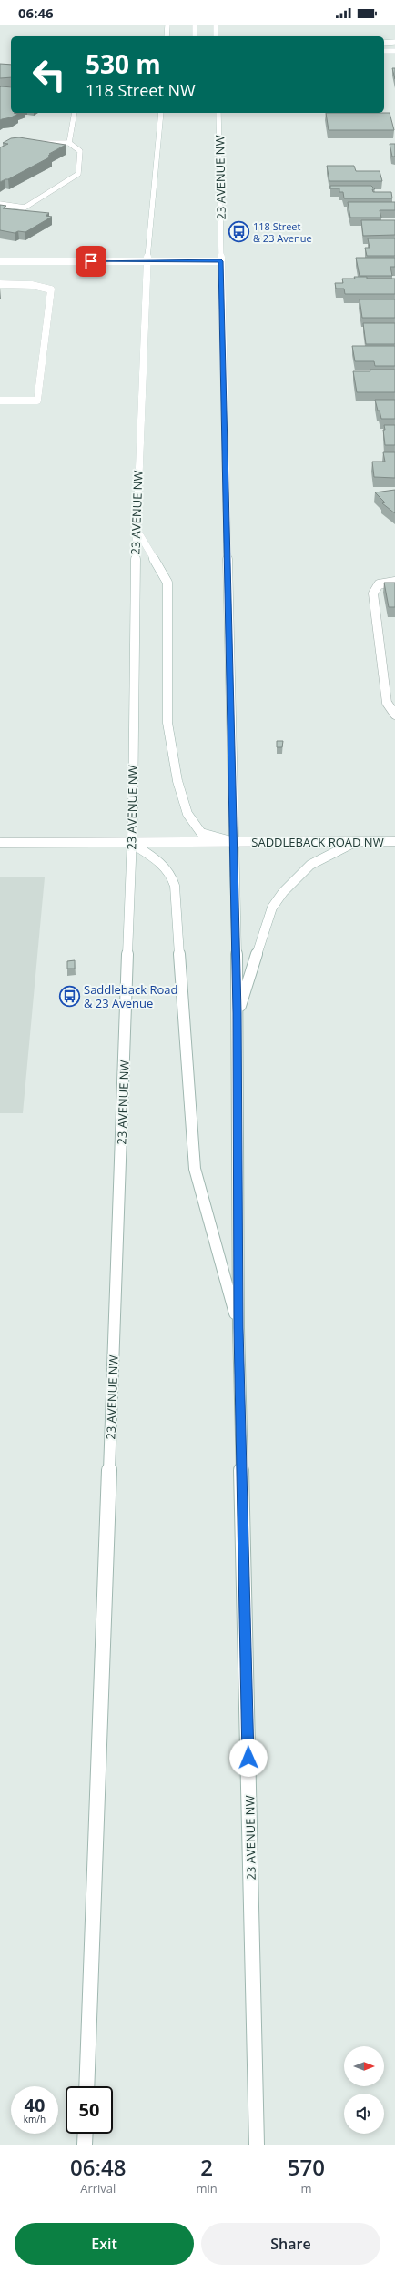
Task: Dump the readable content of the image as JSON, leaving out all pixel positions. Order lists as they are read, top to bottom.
{
  "streets": {
    "main road": ["23 AVENUE NW", "SADDLEBACK ROAD NW"]
  },
  "crossings": [
    ["23 AVENUE NW", "SADDLEBACK ROAD NW"]
  ],
  "places": {
    "bus stop": ["118 Street & 23 Avenue", "Saddleback Road & 23 Avenue"]
  },
  "north": "right",
  "page": {
    "status": "06:46",
    "turn": ["530 m", "118 Street NW"],
    "speed": "40 km/h",
    "limit": "50",
    "eta": [
      "06:48",
      "Arrival",
      "2",
      "min",
      "570",
      "m"
    ],
    "buttons": ["Exit", "Share"]
  }
}
